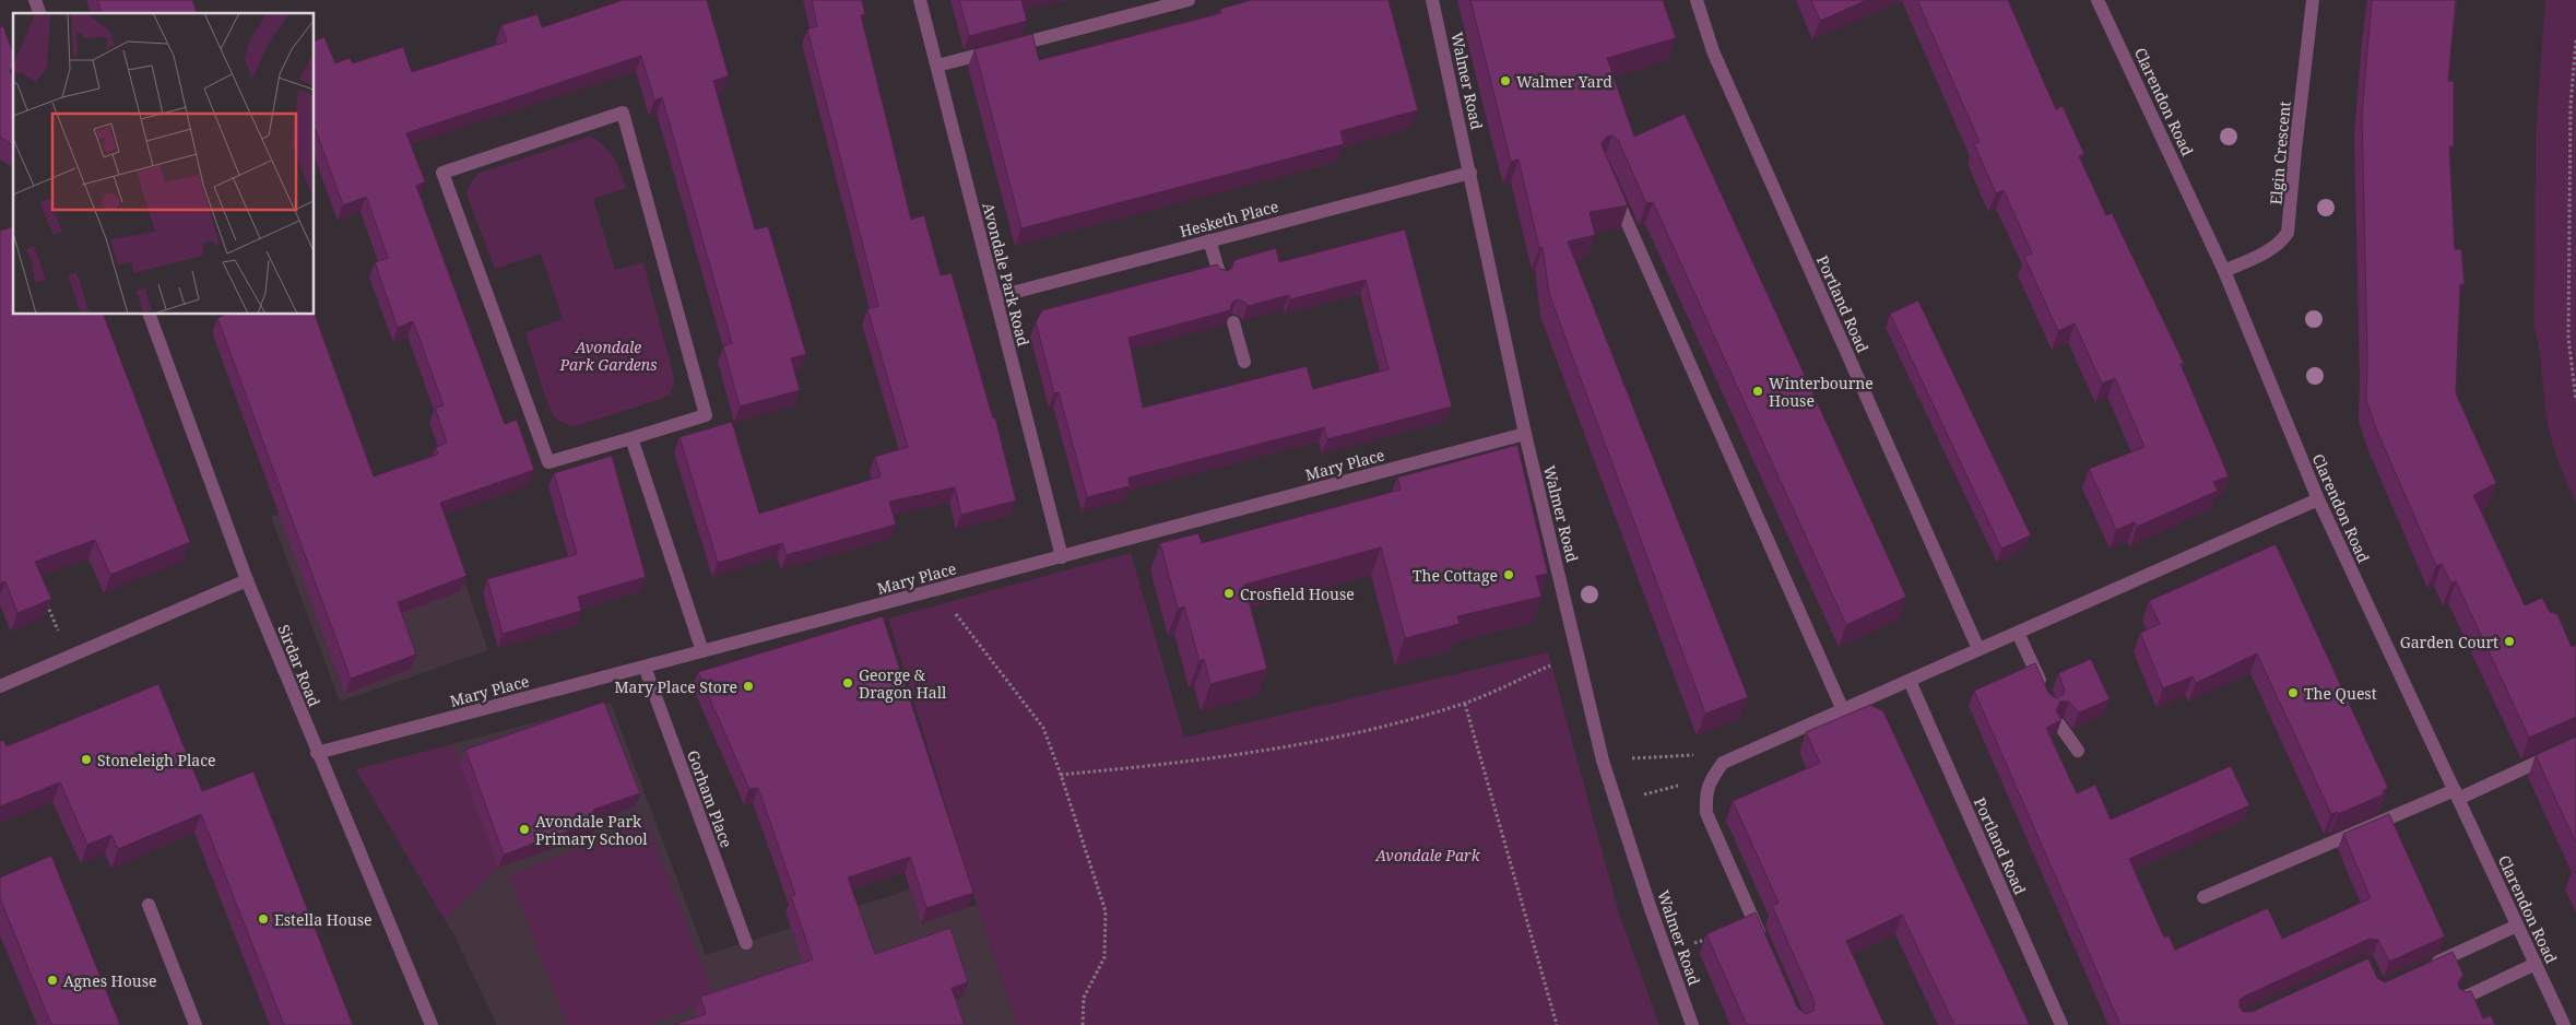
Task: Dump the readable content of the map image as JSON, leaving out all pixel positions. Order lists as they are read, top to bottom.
{
  "streets": {
    "street": [
      "Walmer Road",
      "Clarendon Road",
      "Elgin Crescent",
      "Hesketh Place",
      "Avondale Park Road",
      "Portland Road",
      "Mary Place",
      "Sirdar Road",
      "Gorham Place"
    ]
  },
  "crossings": [
    ["Walmer Road", "Hesketh Place"],
    ["Walmer Road", "Mary Place"],
    ["Clarendon Road", "Elgin Crescent"],
    ["Hesketh Place", "Avondale Park Road"],
    ["Avondale Park Road", "Mary Place"],
    ["Mary Place", "Sirdar Road"],
    ["Mary Place", "Gorham Place"]
  ],
  "parks": ["Avondale Park Gardens", "Avondale Park"],
  "places": [
    "Walmer Yard",
    "Winterbourne House",
    "The Cottage",
    "Crosfield House",
    "Garden Court",
    "George & Dragon Hall",
    "Mary Place Store",
    "The Quest",
    "Stoneleigh Place",
    "Avondale Park Primary School",
    "Estella House",
    "Agnes House"
  ]
}
